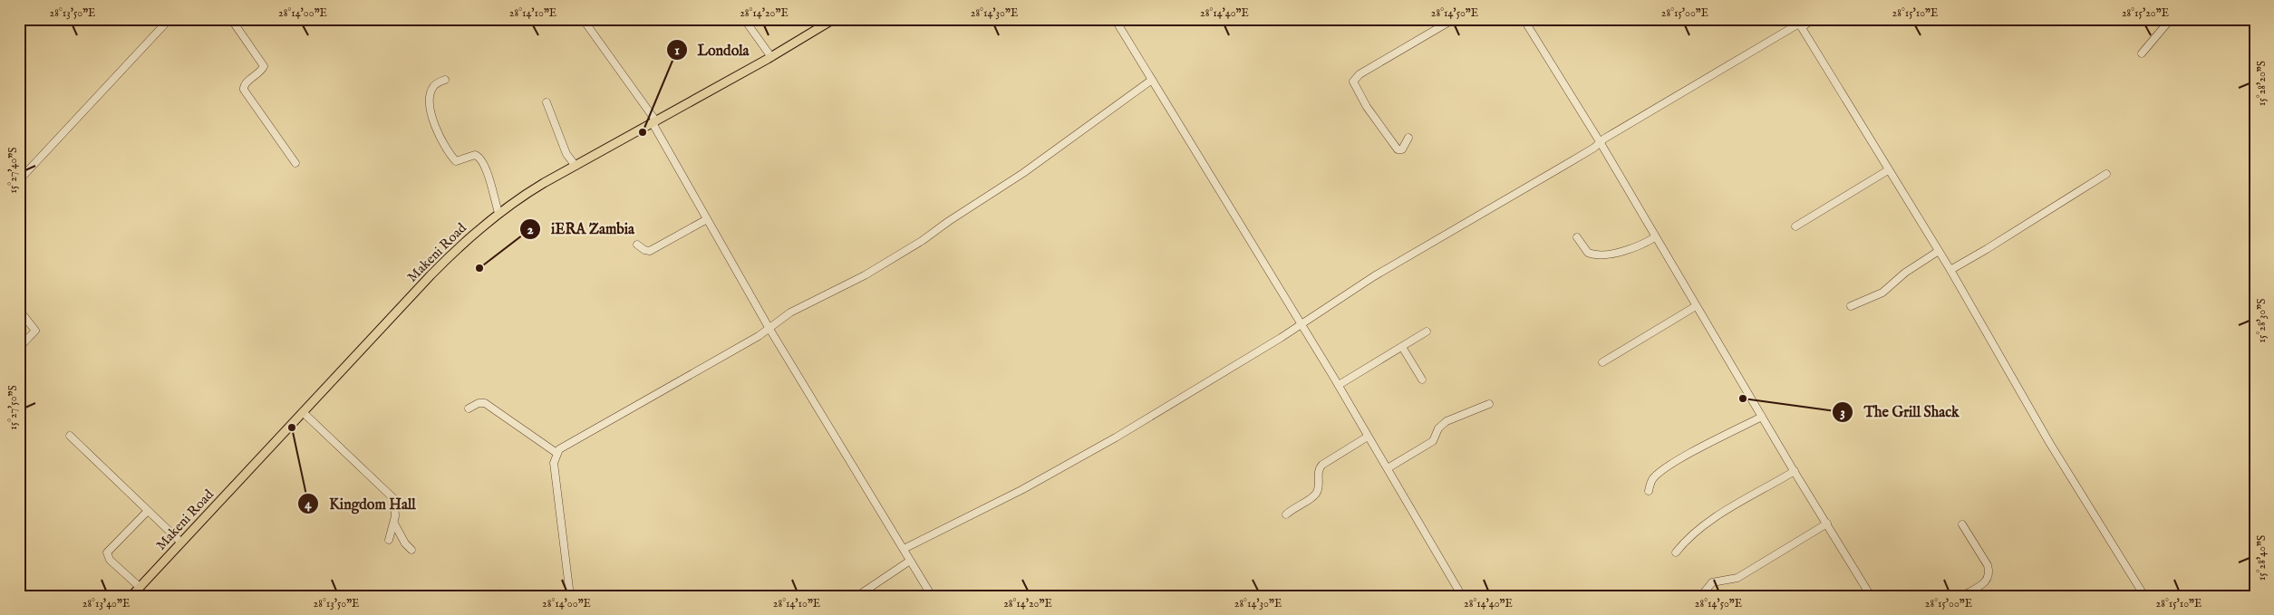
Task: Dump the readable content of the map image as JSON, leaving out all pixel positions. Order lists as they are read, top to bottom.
{
  "streets": {
    "main road": ["Makeni Road"]
  },
  "places": [
    "Londola",
    "iERA Zambia",
    "The Grill Shack",
    "Kingdom Hall"
  ],
  "coordinates": [
    "28°13'50\"E",
    "28°14'00\"E",
    "28°14'10\"E",
    "28°14'20\"E",
    "28°14'30\"E",
    "28°14'40\"E",
    "28°14'50\"E",
    "28°15'00\"E",
    "28°15'10\"E",
    "28°15'20\"E",
    "15°28'20\"S",
    "15°27'40\"S",
    "15°28'30\"S",
    "15°27'50\"S",
    "15°28'40\"S",
    "28°13'40\"E"
  ]
}
